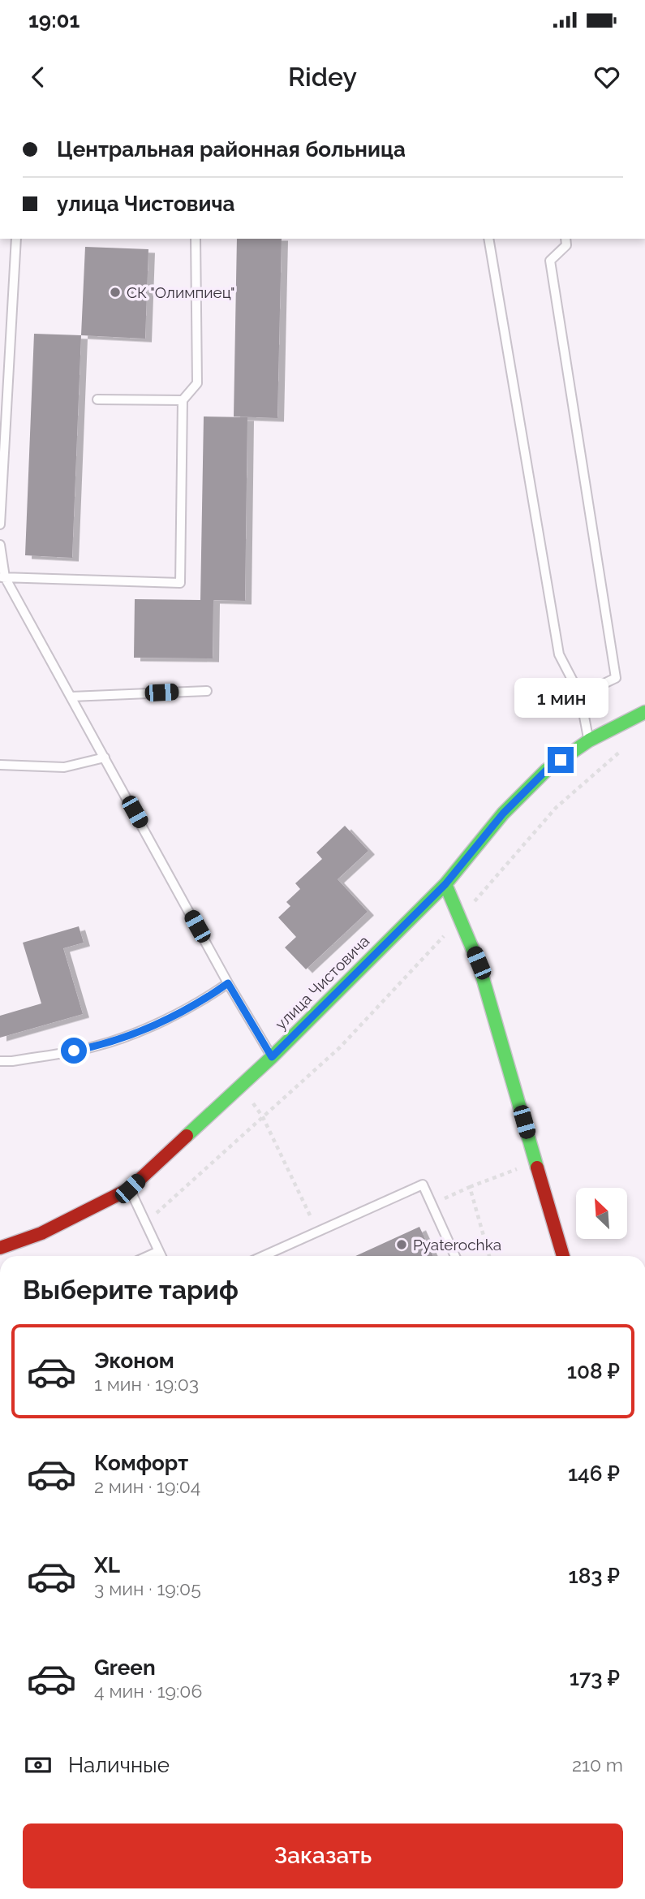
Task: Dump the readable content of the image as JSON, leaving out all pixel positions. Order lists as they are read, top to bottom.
{
  "streets": {
    "street": ["улица Чистовича"]
  },
  "places": ["СК \"Олимпиец\"", "Pyaterochka"],
  "north": "top left",
  "page": {
    "status": "19:01",
    "header": "Ridey",
    "banner": ["Центральная районная больница", "улица Чистовича"],
    "bubble": "1 мин",
    "heading": "Выберите тариф",
    "list": [
      {
        "name": "Эконом",
        "note": "1 мин · 19:03",
        "value": "108 ₽"
      },
      {
        "name": "Комфорт",
        "note": "2 мин · 19:04",
        "value": "146 ₽"
      },
      {
        "name": "XL",
        "note": "3 мин · 19:05",
        "value": "183 ₽"
      },
      {
        "name": "Green",
        "note": "4 мин · 19:06",
        "value": "173 ₽"
      }
    ],
    "pay": ["Наличные", "210 m"],
    "buttons": "Заказать"
  }
}
